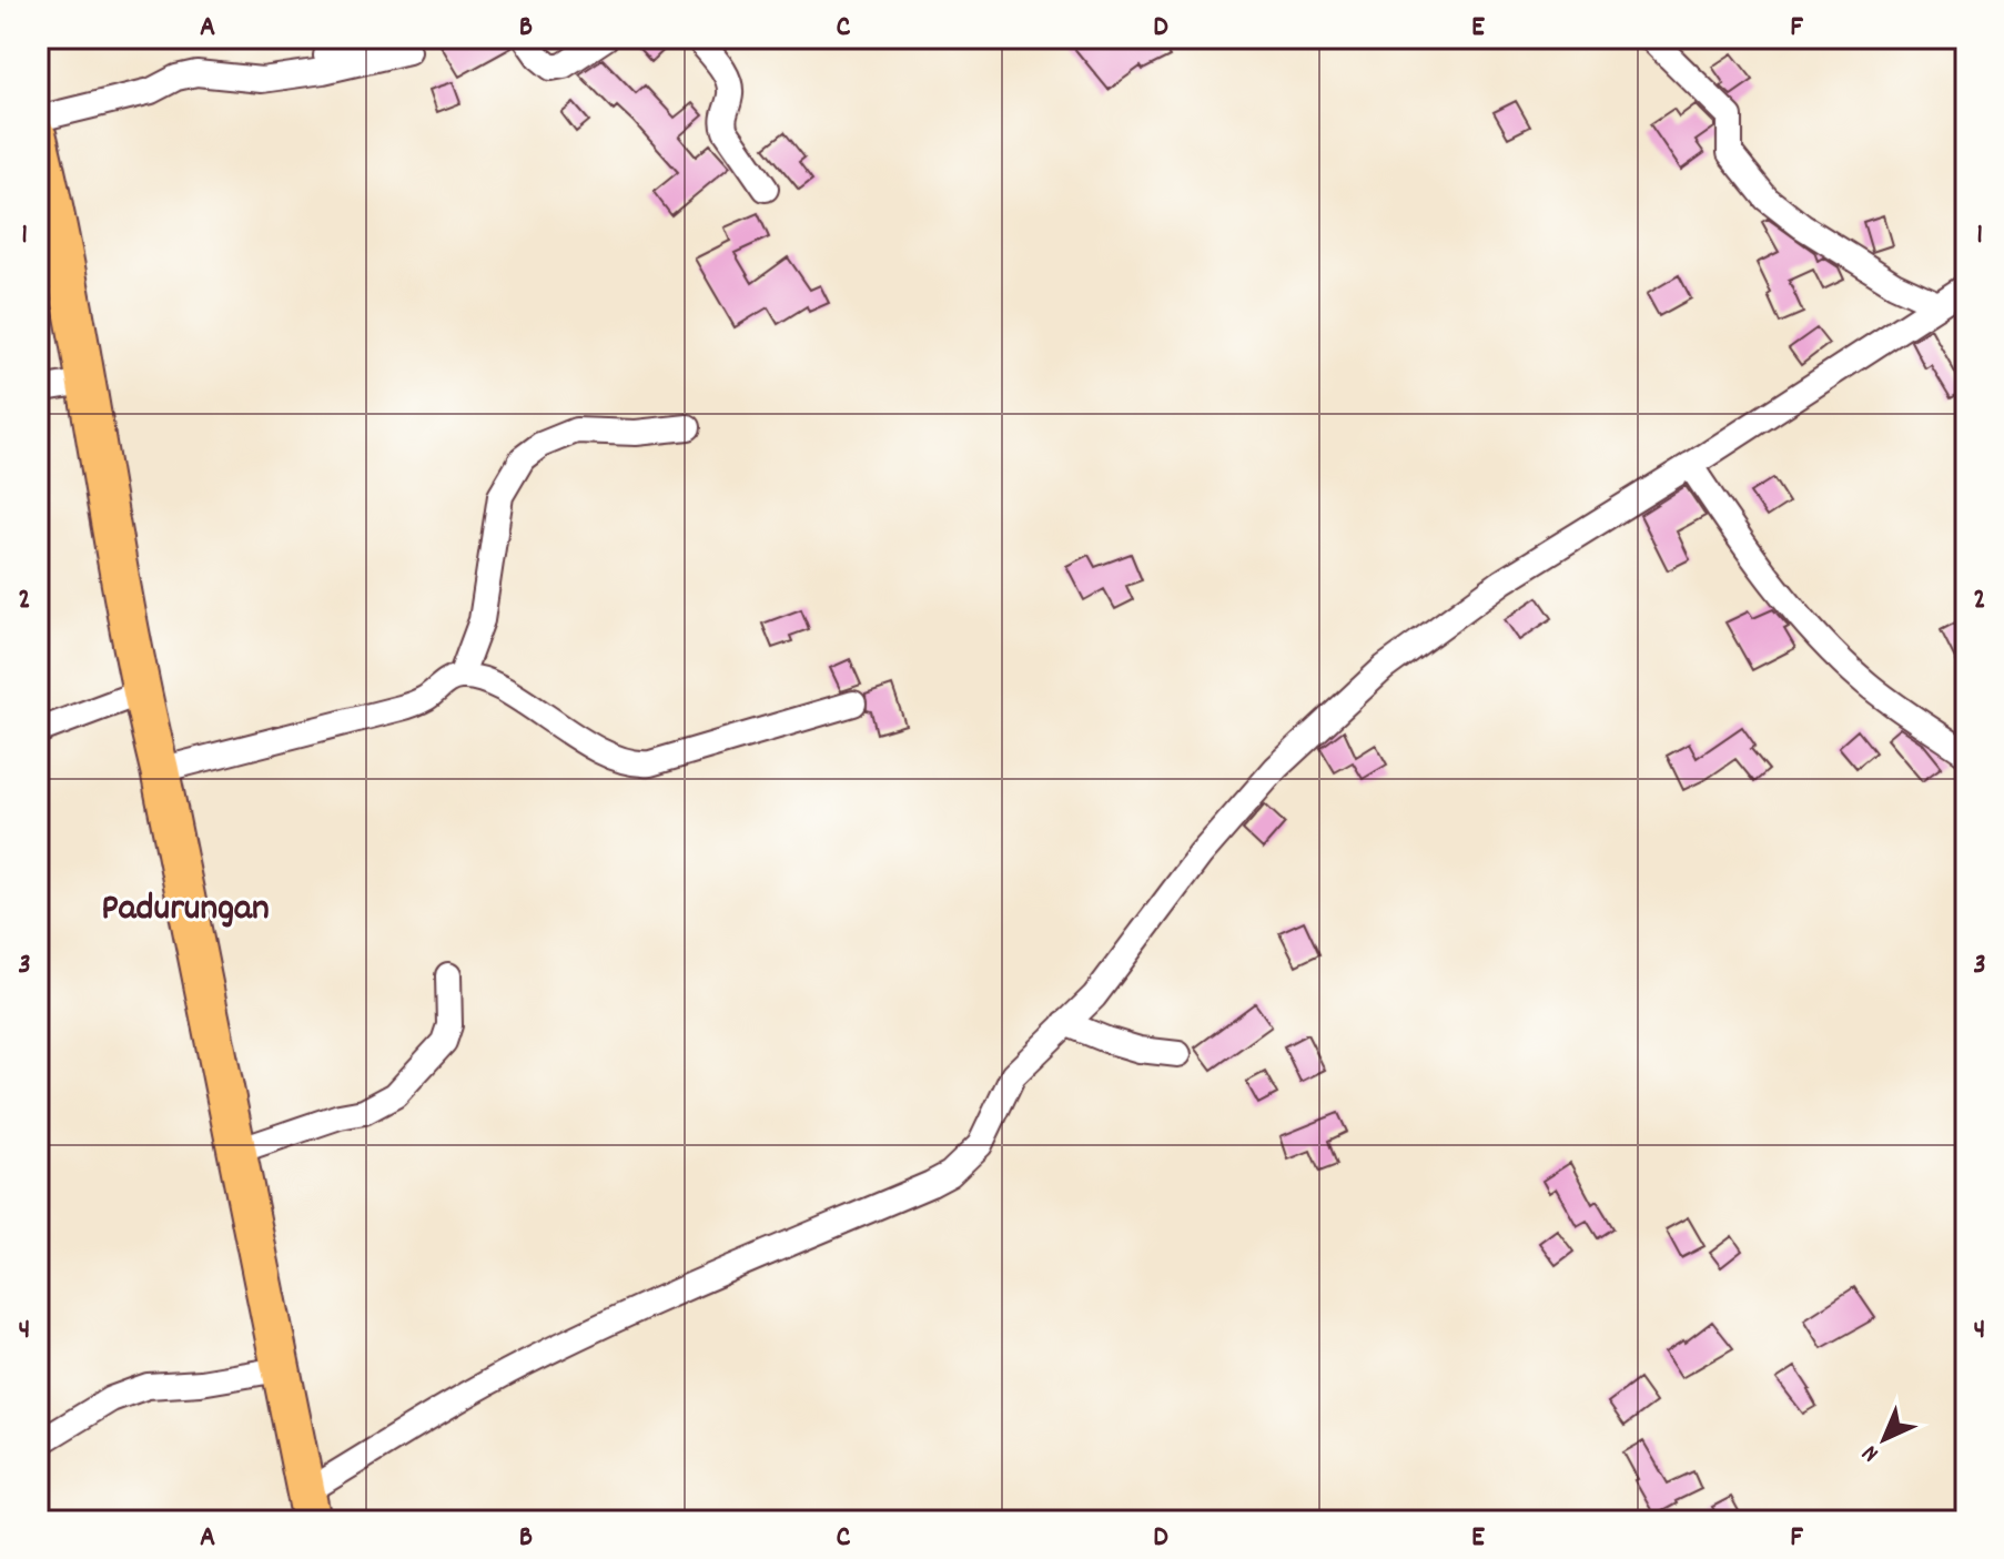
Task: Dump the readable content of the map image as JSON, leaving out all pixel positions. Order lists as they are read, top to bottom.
{
  "districts": ["Padurungan"],
  "north": "bottom left",
  "grid": {
    "columns": [
      "A",
      "B",
      "C",
      "D",
      "E",
      "F"
    ],
    "rows": [
      "1",
      "2",
      "3",
      "4"
    ]
  }
}
